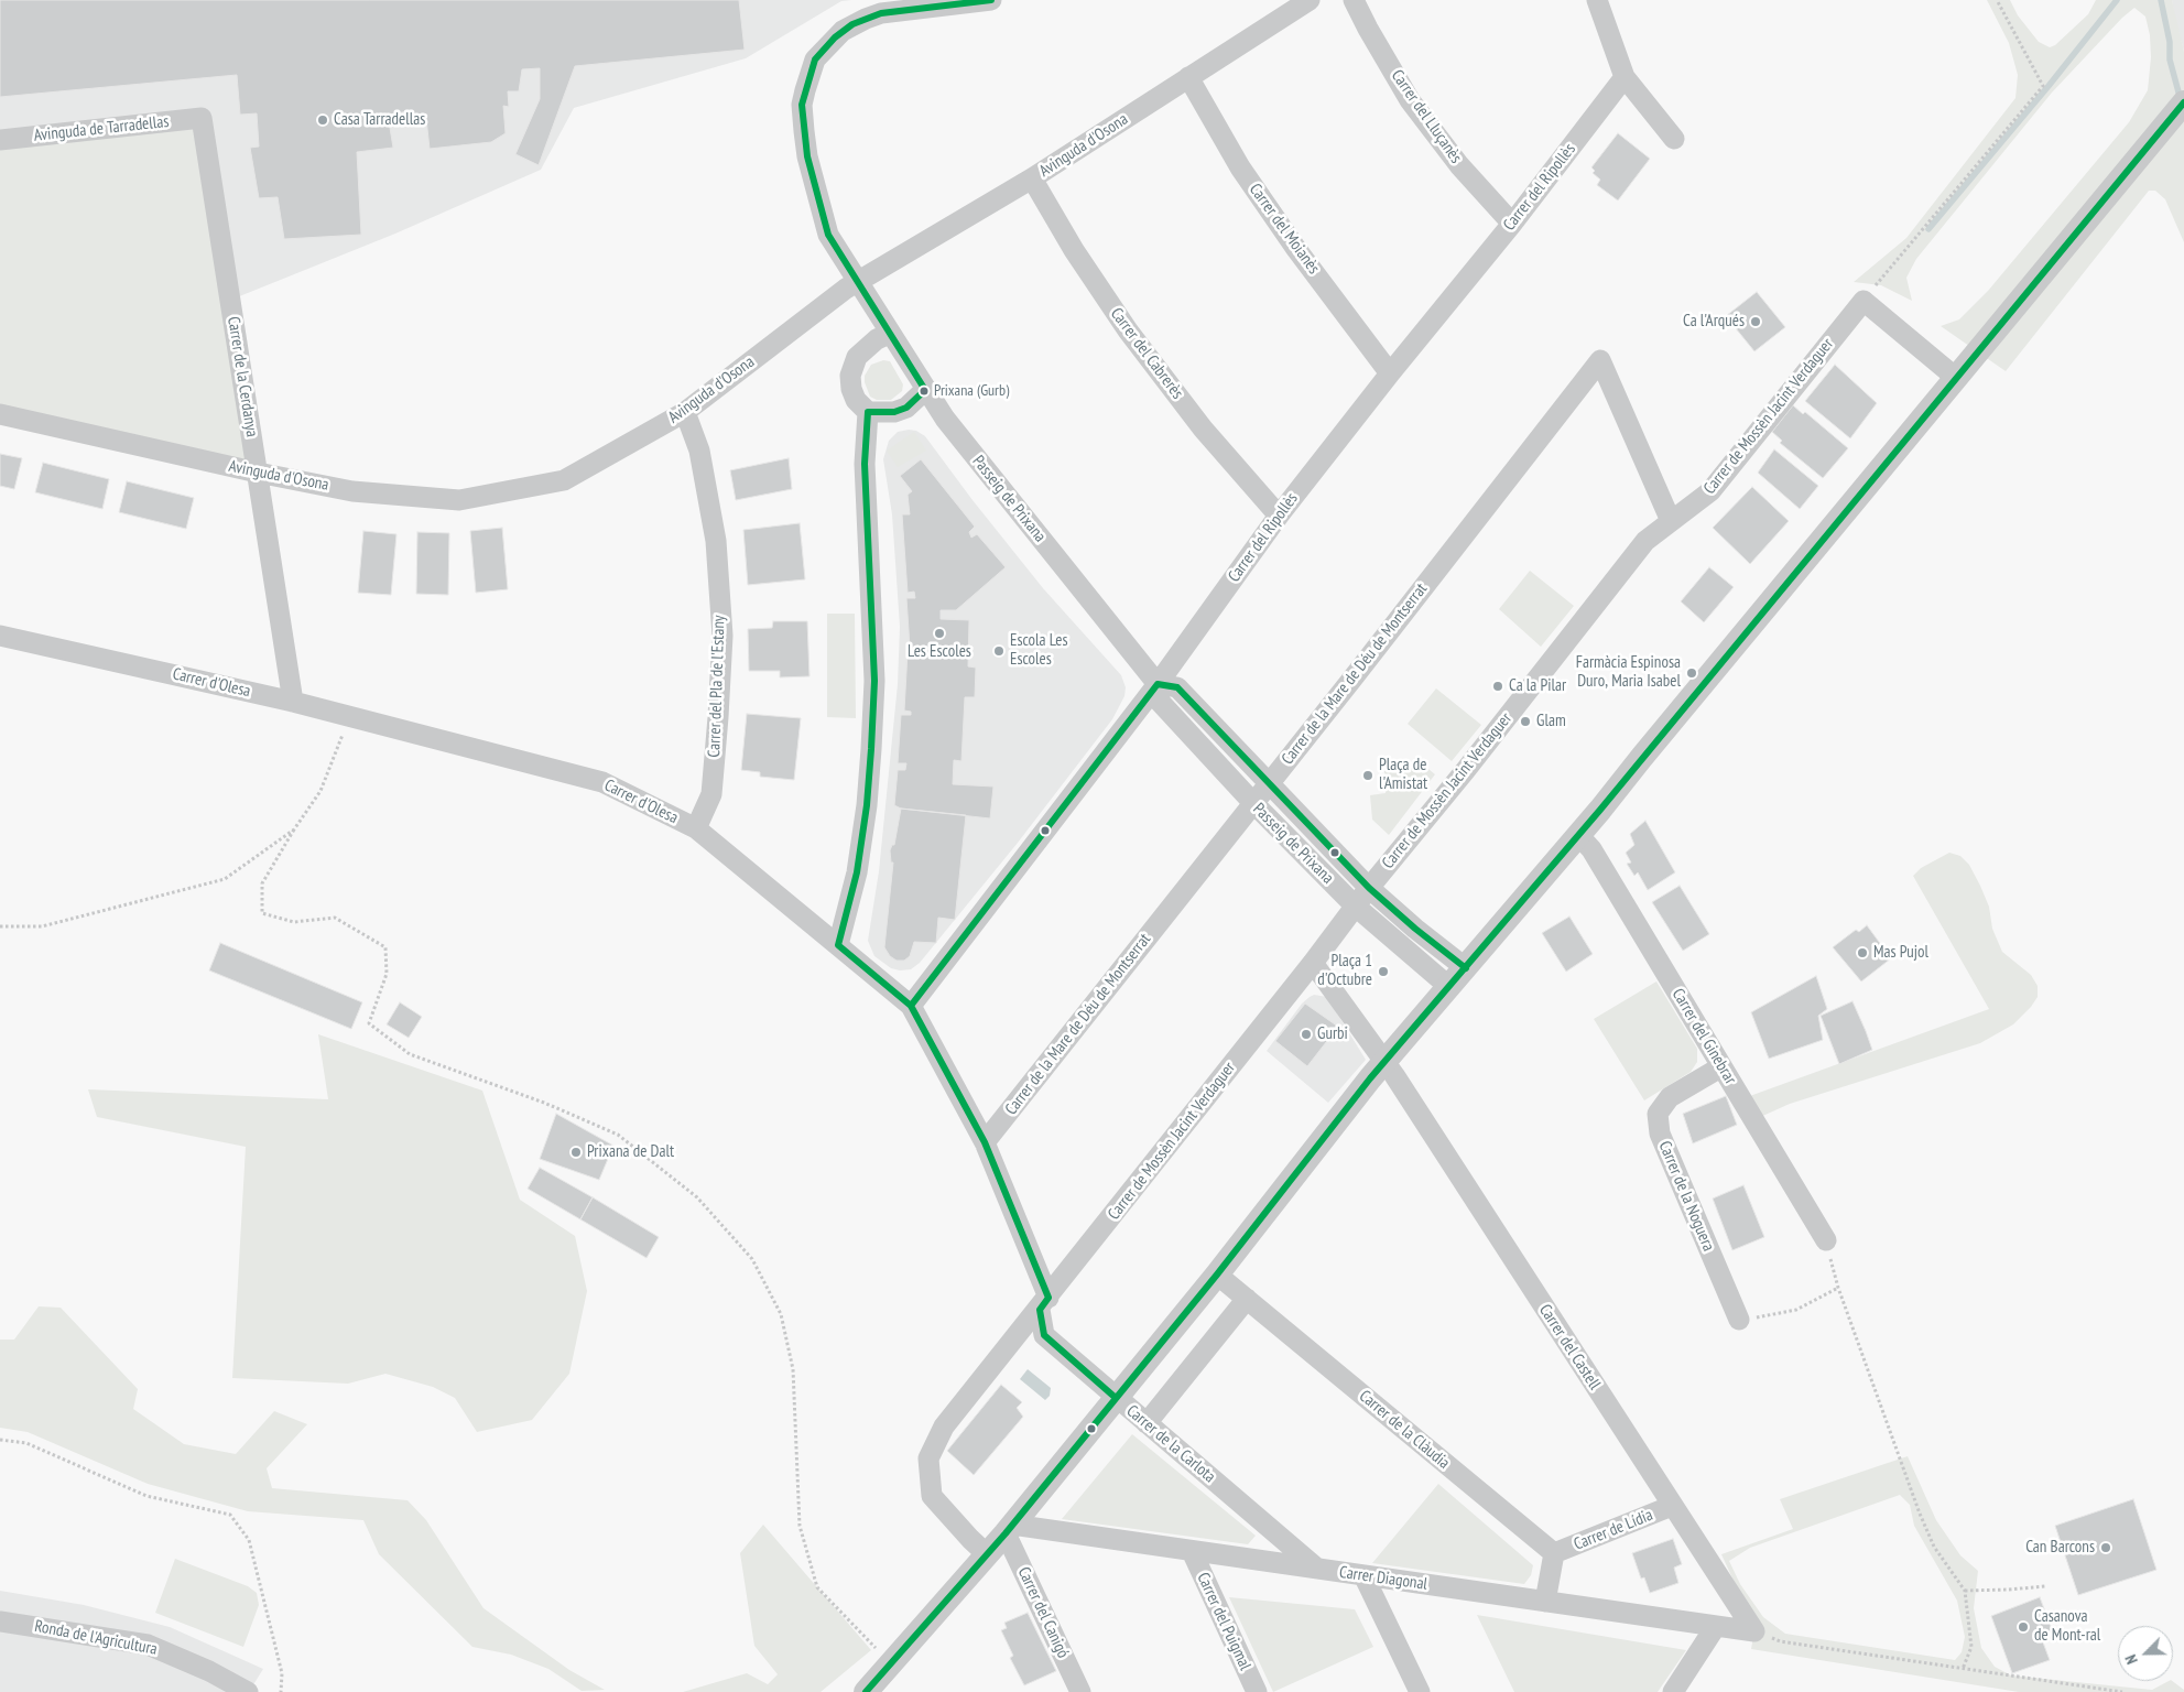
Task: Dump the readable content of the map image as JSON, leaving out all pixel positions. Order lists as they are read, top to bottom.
{
  "streets": {
    "street": [
      "Carrer del Lluçanès",
      "Avinguda de Tarradellas",
      "Avinguda d'Osona",
      "Carrer del Ripollès",
      "Carrer del Moianès",
      "Carrer del Cabrerès",
      "Carrer de la Cerdanya",
      "Carrer de Mossèn Jacint Verdaguer",
      "Passeig de Prixana",
      "Carrer de la Mare de Déu de Montserrat",
      "Carrer d'Olesa",
      "Carrer del Pla de l'Estany",
      "Carrer del Ginebrar",
      "Carrer de la Noguera",
      "Carrer del Castell",
      "Carrer de la Clàudia",
      "Carrer de la Carlota",
      "Carrer de Lídia",
      "Carrer Diagonal",
      "Carrer del Canigó",
      "Carrer del Puigmal",
      "Ronda de l'Agricultura"
    ]
  },
  "crossings": [
    ["Carrer del Lluçanès", "Carrer del Ripollès"],
    ["Avinguda de Tarradellas", "Carrer de la Cerdanya"],
    ["Avinguda d'Osona", "Carrer del Moianès"],
    ["Avinguda d'Osona", "Carrer del Cabrerès"],
    ["Avinguda d'Osona", "Carrer de la Cerdanya"],
    ["Avinguda d'Osona", "Carrer del Pla de l'Estany"],
    ["Carrer del Ripollès", "Carrer del Moianès"],
    ["Carrer del Ripollès", "Carrer del Cabrerès"],
    ["Carrer del Ripollès", "Passeig de Prixana"],
    ["Carrer del Ripollès", "Carrer d'Olesa"],
    ["Carrer de la Cerdanya", "Carrer d'Olesa"],
    ["Carrer de Mossèn Jacint Verdaguer", "Passeig de Prixana"],
    ["Carrer de Mossèn Jacint Verdaguer", "Carrer de la Mare de Déu de Montserrat"],
    ["Carrer de Mossèn Jacint Verdaguer", "Carrer d'Olesa"],
    ["Carrer de Mossèn Jacint Verdaguer", "Carrer de la Carlota"],
    ["Passeig de Prixana", "Carrer de la Mare de Déu de Montserrat"],
    ["Carrer de la Mare de Déu de Montserrat", "Carrer d'Olesa"],
    ["Carrer d'Olesa", "Carrer del Pla de l'Estany"],
    ["Carrer d'Olesa", "Carrer de la Carlota"],
    ["Carrer del Ginebrar", "Carrer de la Noguera"],
    ["Carrer del Castell", "Carrer de Lídia"],
    ["Carrer del Castell", "Carrer Diagonal"],
    ["Carrer de la Clàudia", "Carrer de Lídia"],
    ["Carrer de la Carlota", "Carrer Diagonal"],
    ["Carrer Diagonal", "Carrer del Canigó"],
    ["Carrer Diagonal", "Carrer del Puigmal"]
  ],
  "places": [
    "Casa Tarradellas",
    "Ca l'Arqués",
    "Prixana (Gurb)",
    "Les Escoles",
    "Escola Les Escoles",
    "Farmàcia Espinosa Duro, Maria Isabel",
    "Ca la Pilar",
    "Glam",
    "Plaça de l'Amistat",
    "Mas Pujol",
    "Plaça 1 d'Octubre",
    "Gurbi",
    "Prixana de Dalt",
    "Can Barcons",
    "Casanova de Mont-ral"
  ],
  "north": "bottom left"
}
